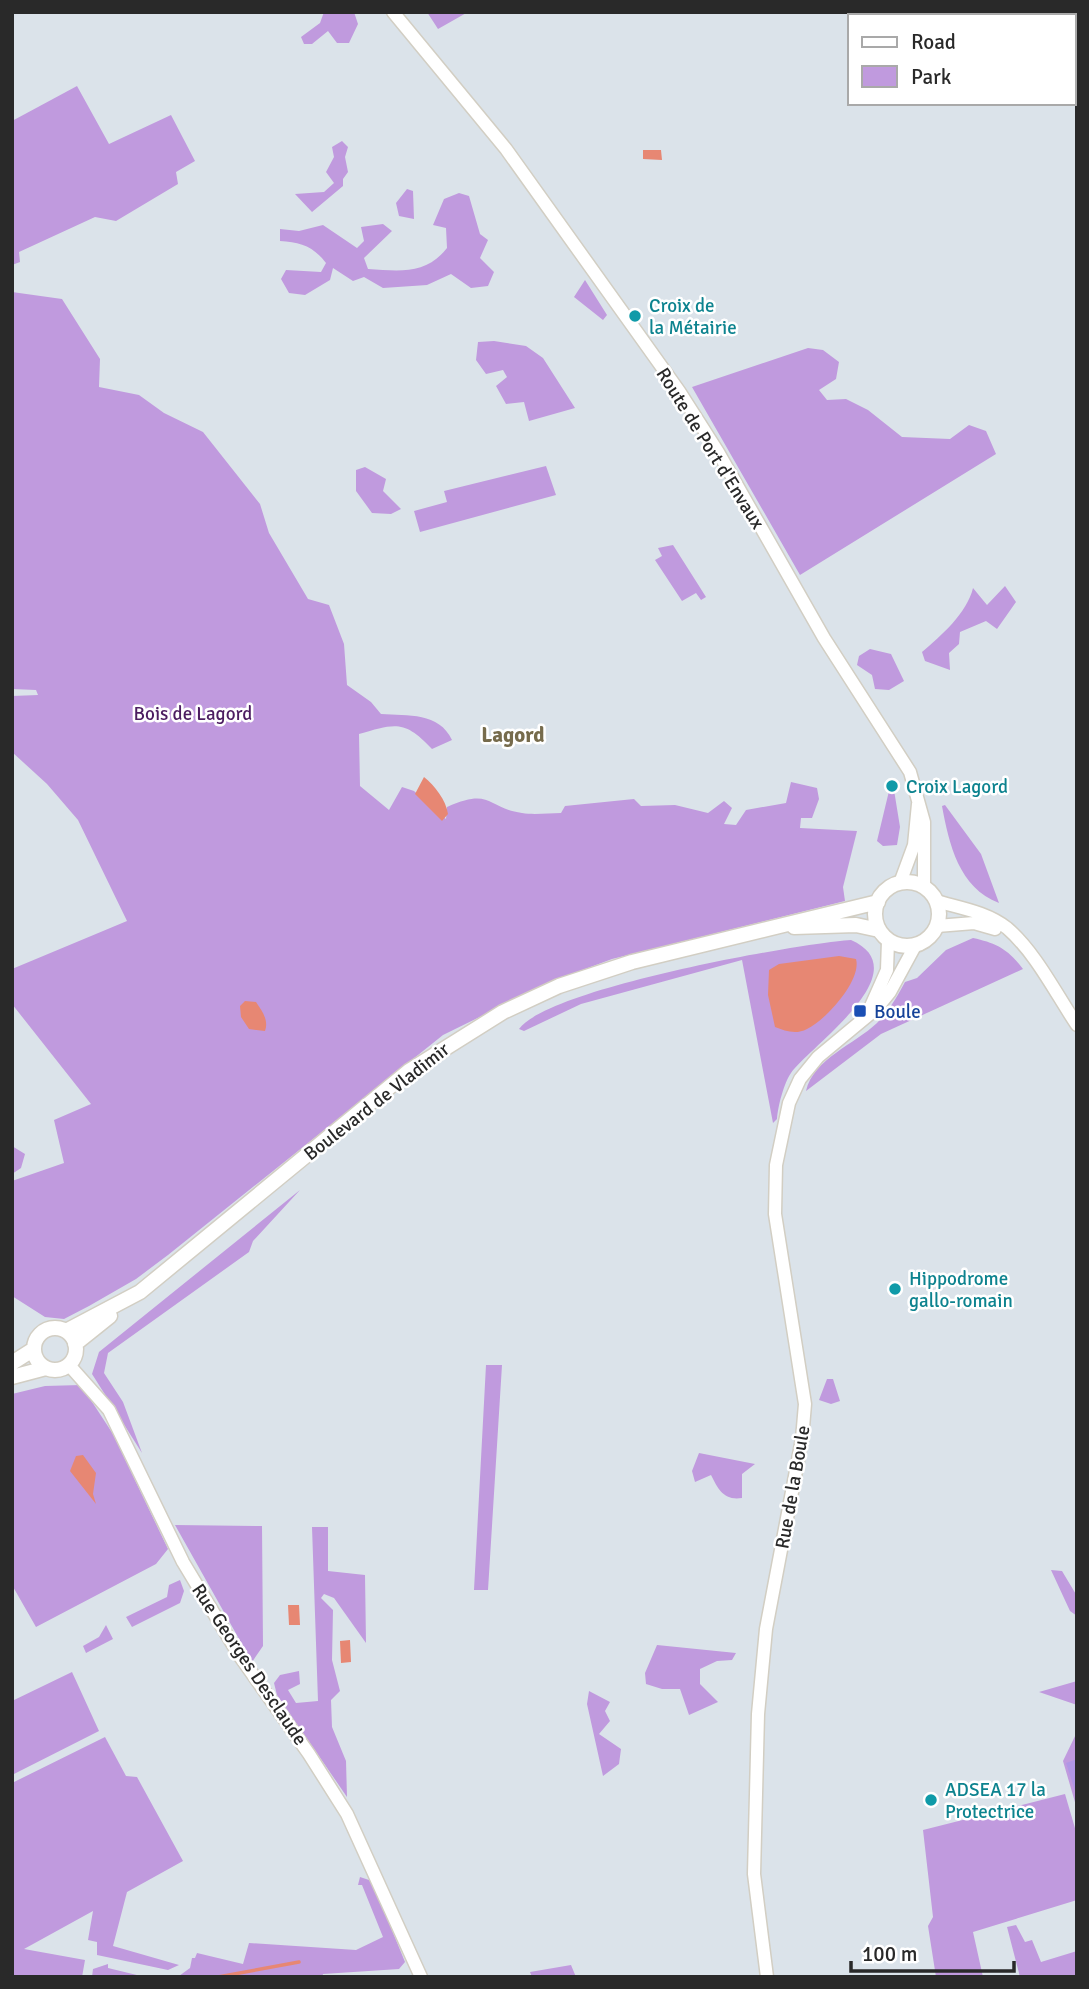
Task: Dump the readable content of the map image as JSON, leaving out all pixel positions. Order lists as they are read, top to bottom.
{
  "streets": {
    "main road": ["Boulevard de Vladimir"],
    "street": ["Route de Port d'Envaux", "Rue de la Boule", "Rue Georges Desclaude"]
  },
  "crossings": [
    ["Route de Port d'Envaux", "Boulevard de Vladimir"],
    ["Route de Port d'Envaux", "Rue de la Boule"],
    ["Boulevard de Vladimir", "Rue de la Boule"],
    ["Boulevard de Vladimir", "Rue Georges Desclaude"]
  ],
  "districts": ["Lagord"],
  "parks": ["Bois de Lagord"],
  "places": {
    "other": [
      "Croix de la Métairie",
      "Croix Lagord",
      "Hippodrome gallo-romain",
      "ADSEA 17 la Protectrice"
    ],
    "transit": ["Boule"]
  },
  "legend": ["Road", "Park"],
  "scale_bar": "100 m"
}
